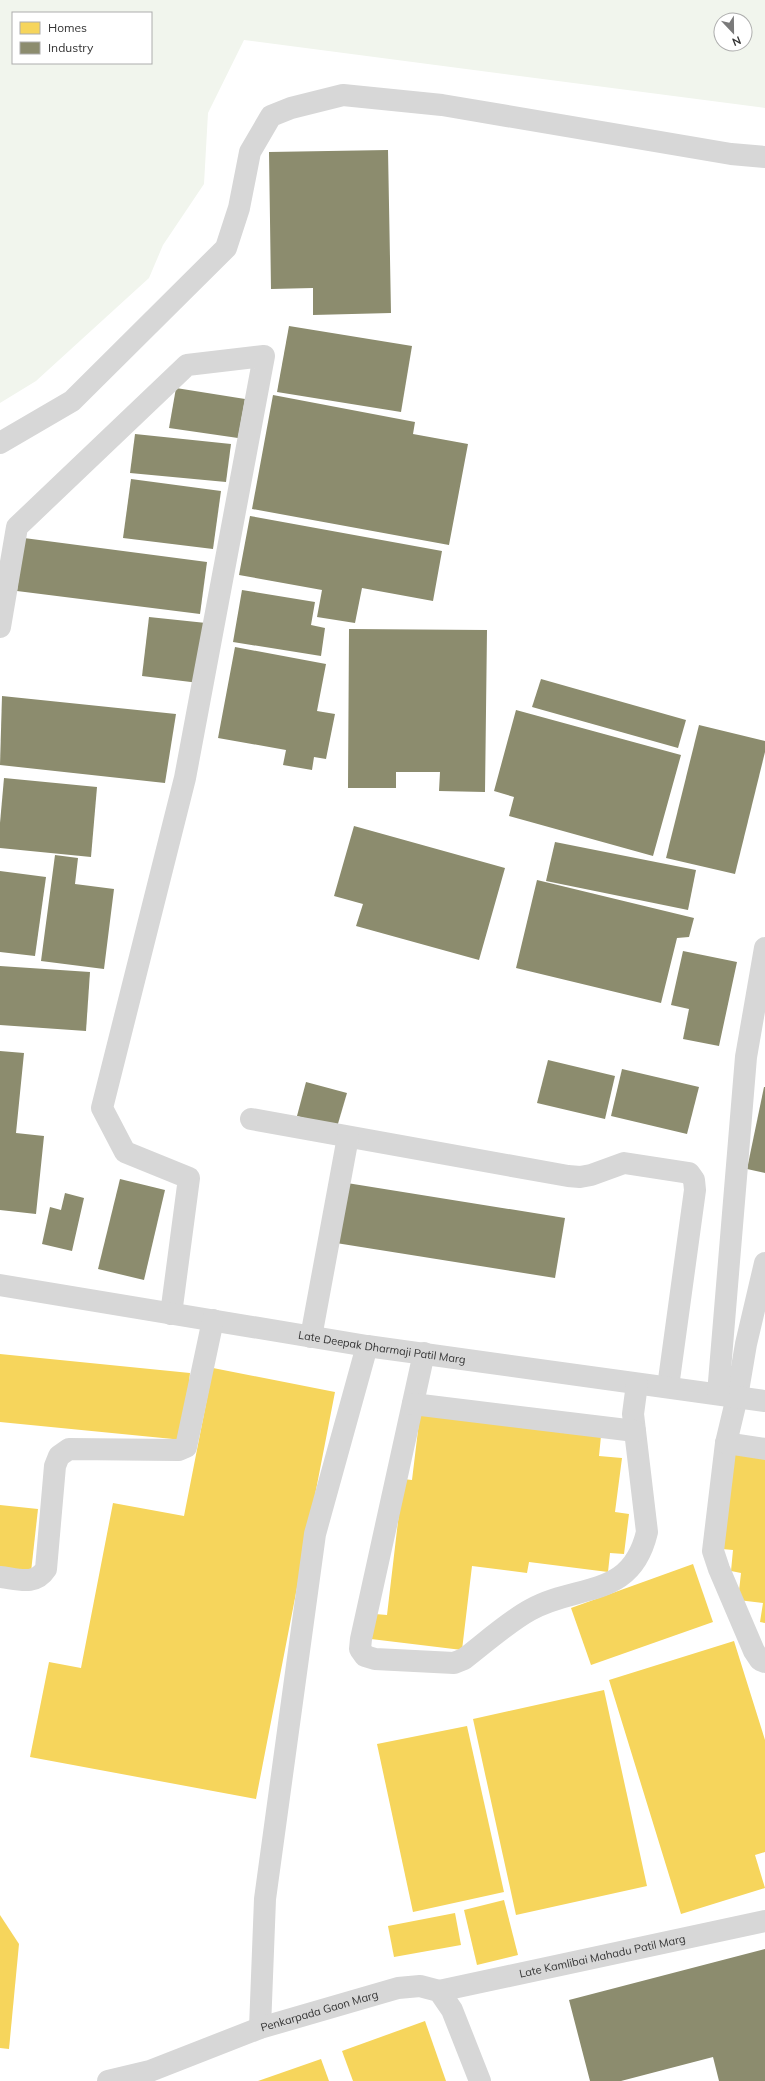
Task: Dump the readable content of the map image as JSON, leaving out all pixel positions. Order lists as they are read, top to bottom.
{
  "streets": {
    "street": ["Late Deepak Dharmaji Patil Marg", "Late Kamlibai Mahadu Patil Marg", "Penkarpada Gaon Marg"]
  },
  "crossings": [
    ["Late Kamlibai Mahadu Patil Marg", "Penkarpada Gaon Marg"]
  ],
  "legend": ["Homes", "Industry"],
  "north": "bottom"
}
